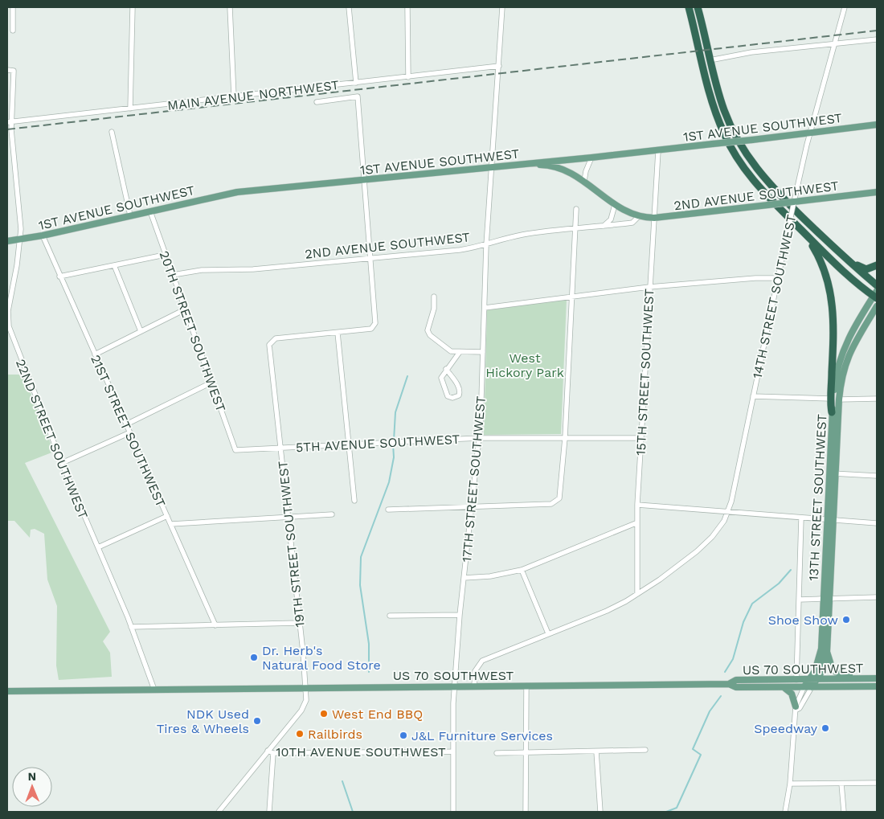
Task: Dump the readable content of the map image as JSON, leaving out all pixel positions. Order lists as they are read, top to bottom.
{
  "streets": {
    "main road": [
      "1ST AVENUE SOUTHWEST",
      "2ND AVENUE SOUTHWEST",
      "13TH STREET SOUTHWEST",
      "US 70 SOUTHWEST"
    ],
    "street": [
      "MAIN AVENUE NORTHWEST",
      "14TH STREET SOUTHWEST",
      "20TH STREET SOUTHWEST",
      "15TH STREET SOUTHWEST",
      "21ST STREET SOUTHWEST",
      "22ND STREET SOUTHWEST",
      "5TH AVENUE SOUTHWEST",
      "17TH STREET SOUTHWEST",
      "19TH STREET SOUTHWEST",
      "10TH AVENUE SOUTHWEST"
    ]
  },
  "crossings": [
    ["MAIN AVENUE NORTHWEST", "22ND STREET SOUTHWEST"],
    ["MAIN AVENUE NORTHWEST", "17TH STREET SOUTHWEST"],
    ["1ST AVENUE SOUTHWEST", "2ND AVENUE SOUTHWEST"],
    ["1ST AVENUE SOUTHWEST", "14TH STREET SOUTHWEST"],
    ["1ST AVENUE SOUTHWEST", "20TH STREET SOUTHWEST"],
    ["1ST AVENUE SOUTHWEST", "15TH STREET SOUTHWEST"],
    ["1ST AVENUE SOUTHWEST", "21ST STREET SOUTHWEST"],
    ["1ST AVENUE SOUTHWEST", "22ND STREET SOUTHWEST"],
    ["1ST AVENUE SOUTHWEST", "17TH STREET SOUTHWEST"],
    ["2ND AVENUE SOUTHWEST", "14TH STREET SOUTHWEST"],
    ["2ND AVENUE SOUTHWEST", "20TH STREET SOUTHWEST"],
    ["2ND AVENUE SOUTHWEST", "15TH STREET SOUTHWEST"],
    ["2ND AVENUE SOUTHWEST", "17TH STREET SOUTHWEST"],
    ["14TH STREET SOUTHWEST", "15TH STREET SOUTHWEST"],
    ["14TH STREET SOUTHWEST", "US 70 SOUTHWEST"],
    ["20TH STREET SOUTHWEST", "5TH AVENUE SOUTHWEST"],
    ["15TH STREET SOUTHWEST", "5TH AVENUE SOUTHWEST"],
    ["22ND STREET SOUTHWEST", "US 70 SOUTHWEST"],
    ["5TH AVENUE SOUTHWEST", "17TH STREET SOUTHWEST"],
    ["5TH AVENUE SOUTHWEST", "19TH STREET SOUTHWEST"],
    ["17TH STREET SOUTHWEST", "US 70 SOUTHWEST"],
    ["17TH STREET SOUTHWEST", "10TH AVENUE SOUTHWEST"],
    ["13TH STREET SOUTHWEST", "US 70 SOUTHWEST"],
    ["19TH STREET SOUTHWEST", "US 70 SOUTHWEST"],
    ["19TH STREET SOUTHWEST", "10TH AVENUE SOUTHWEST"]
  ],
  "parks": ["West Hickory Park"],
  "places": [
    "Shoe Show",
    "Dr. Herb's Natural Food Store",
    "West End BBQ",
    "NDK Used Tires & Wheels",
    "Speedway",
    "Railbirds",
    "J&L Furniture Services"
  ],
  "north": "top"
}
